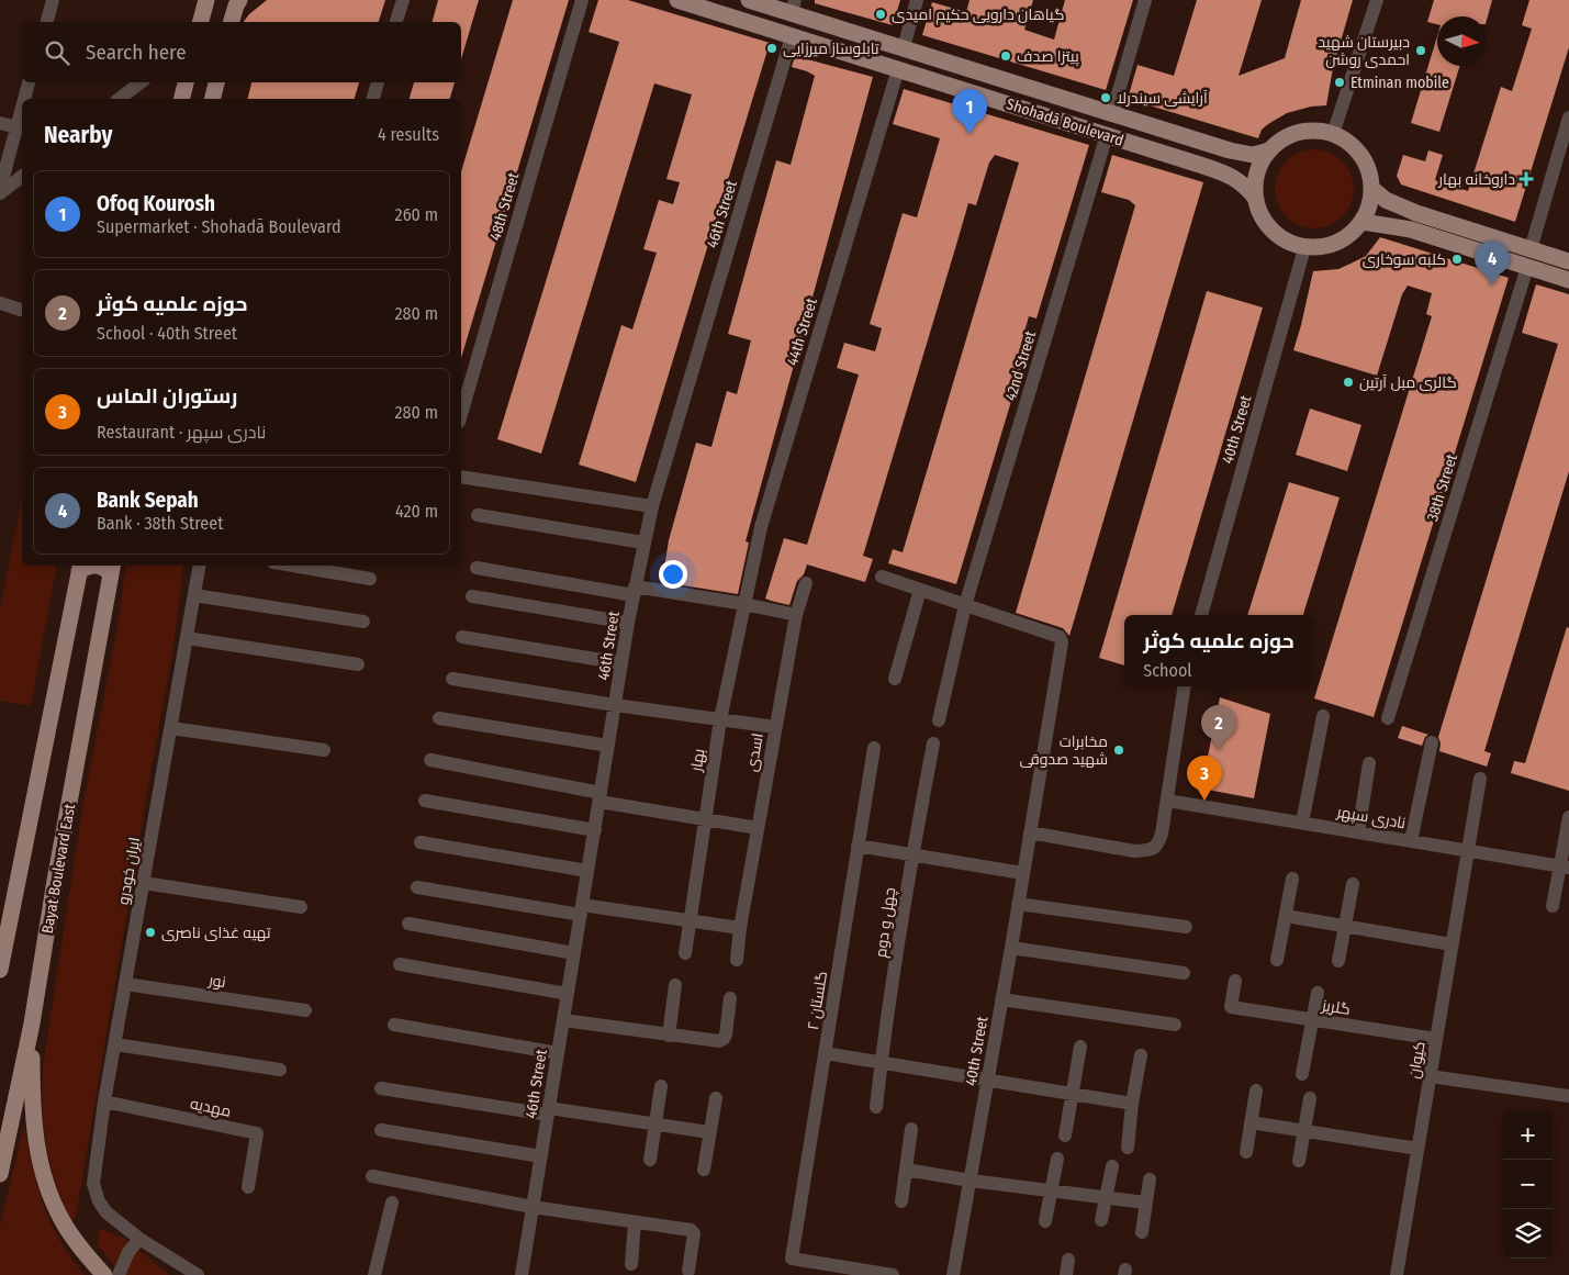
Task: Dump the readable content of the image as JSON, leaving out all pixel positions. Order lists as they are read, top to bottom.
{
  "streets": {
    "main road": ["Shohadā Boulevard", "Bayat Boulevard East"],
    "street": [
      "48th Street",
      "46th Street",
      "44th Street",
      "42nd Street",
      "40th Street",
      "38th Street",
      "اسدی",
      "بهار",
      "نادری سپهر",
      "ایران خودرو",
      "چهل و دوم",
      "نور",
      "گلستان ۲",
      "گلریز",
      "کیوان",
      "مهدیه"
    ]
  },
  "crossings": [
    ["Shohadā Boulevard", "46th Street"],
    ["Shohadā Boulevard", "44th Street"],
    ["Shohadā Boulevard", "42nd Street"],
    ["Shohadā Boulevard", "40th Street"],
    ["44th Street", "بهار"],
    ["42nd Street", "40th Street"],
    ["نادری سپهر", "کیوان"],
    ["ایران خودرو", "نور"],
    ["ایران خودرو", "مهدیه"],
    ["گلریز", "کیوان"]
  ],
  "places": {
    "other": [
      "گیاهان دارویی حکیم امیدی",
      "تابلوساز میرزایی",
      "دبیرستان شهید احمدی روشن",
      "پیتزا صدف",
      "Etminan mobile",
      "آرایشی سیندرلا",
      "کلبه سوخاری",
      "گالری مبل آرتین",
      "مخابرات شهید صدوقی",
      "تهیه غذای ناصری"
    ],
    "health": ["داروخانه بهار"]
  },
  "north": "right",
  "page": {
    "search": "Search here",
    "pins": [
      "1",
      "4",
      "2",
      "3"
    ],
    "heading": ["Nearby", "4 results"],
    "list": [
      {
        "mark": "1",
        "name": "Ofoq Kourosh",
        "note": "Supermarket · Shohadā Boulevard",
        "value": "260 m"
      },
      {
        "mark": "2",
        "name": "حوزه علمیه کوثر",
        "note": "School · 40th Street",
        "value": "280 m"
      },
      {
        "mark": "3",
        "name": "رستوران الماس",
        "note": "Restaurant · نادری سپهر",
        "value": "280 m"
      },
      {
        "mark": "4",
        "name": "Bank Sepah",
        "note": "Bank · 38th Street",
        "value": "420 m"
      }
    ],
    "popup": ["حوزه علمیه کوثر", "School"],
    "map_buttons": ["+", "−"]
  }
}
